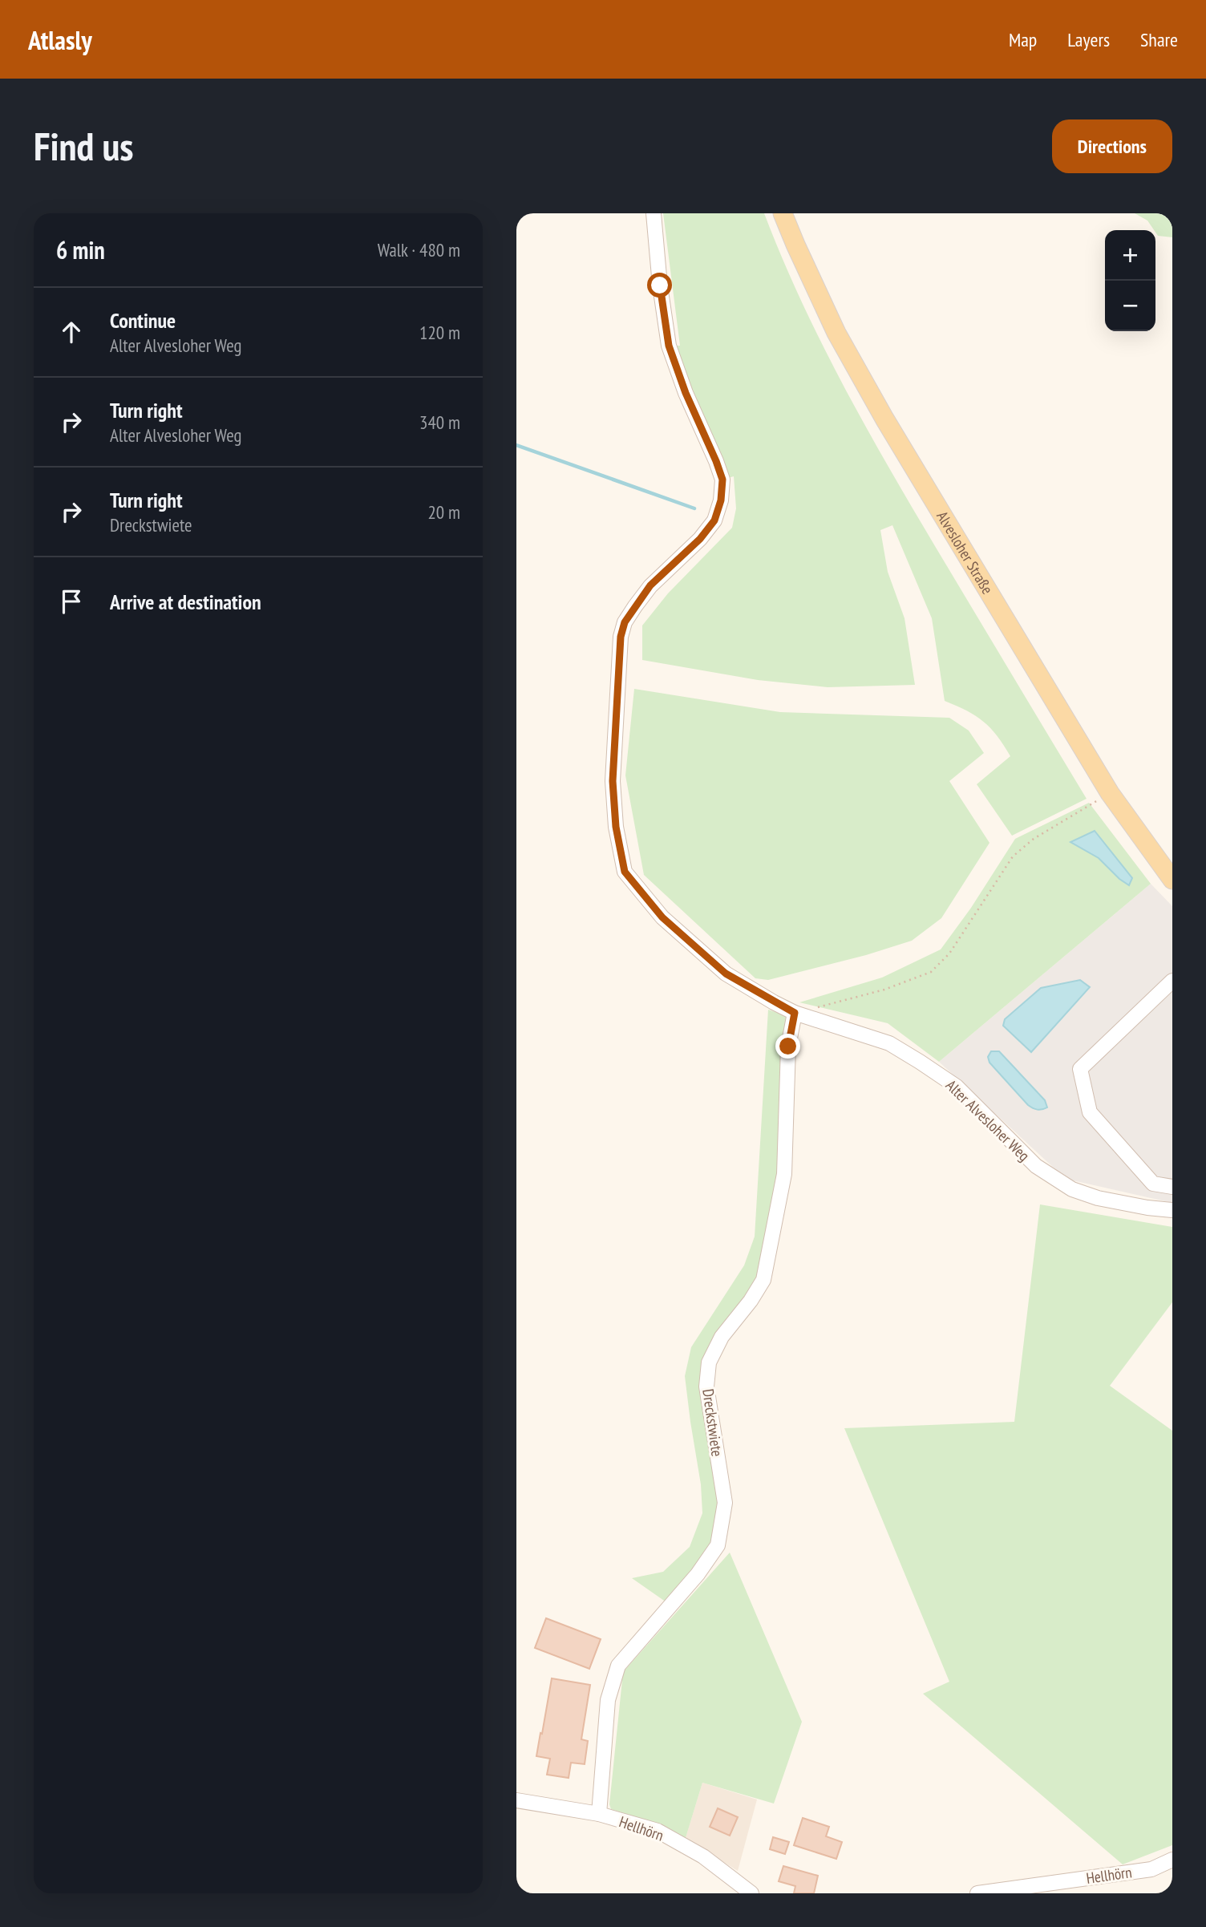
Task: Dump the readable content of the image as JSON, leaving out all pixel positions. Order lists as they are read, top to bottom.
{
  "streets": {
    "main road": ["Alvesloher Straße"],
    "street": ["Alter Alvesloher Weg", "Dreckstwiete", "Hellhörn"]
  },
  "crossings": [
    ["Alter Alvesloher Weg", "Dreckstwiete"],
    ["Dreckstwiete", "Hellhörn"]
  ],
  "page": {
    "header": "Atlasly",
    "nav": ["Map", "Layers", "Share"],
    "buttons": "Directions",
    "title": "Find us",
    "heading": ["6 min", "Walk · 480 m"],
    "map_buttons": ["+", "−"],
    "list": [
      ["Continue", "Alter Alvesloher Weg", "120 m"],
      ["Turn right", "Alter Alvesloher Weg", "340 m"],
      ["Turn right", "Dreckstwiete", "20 m"],
      "Arrive at destination"
    ]
  }
}
